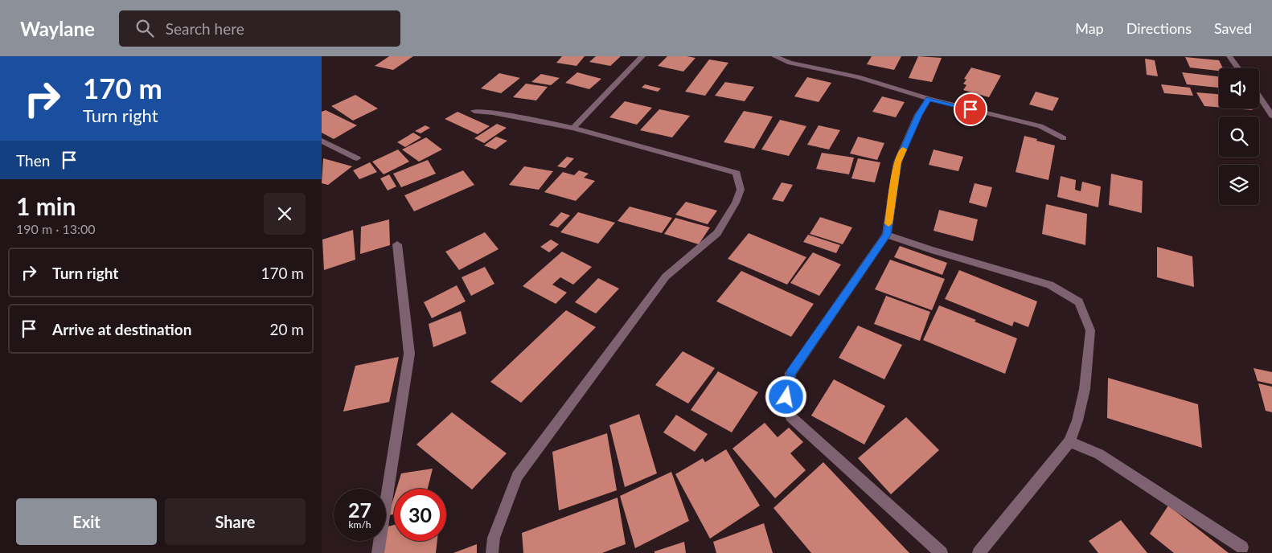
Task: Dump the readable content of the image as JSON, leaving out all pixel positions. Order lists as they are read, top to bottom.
{
  "page": {
    "header": "Waylane",
    "search": "Search here",
    "nav": ["Map", "Directions", "Saved"],
    "turn": ["170 m", "Turn right"],
    "then": "Then",
    "heading": ["1 min", "190 m · 13:00"],
    "list": [
      {
        "name": "Turn right",
        "value": "170 m"
      },
      {
        "name": "Arrive at destination",
        "value": "20 m"
      }
    ],
    "speed": "27 km/h",
    "limit": "30",
    "buttons": ["Exit", "Share"]
  }
}
